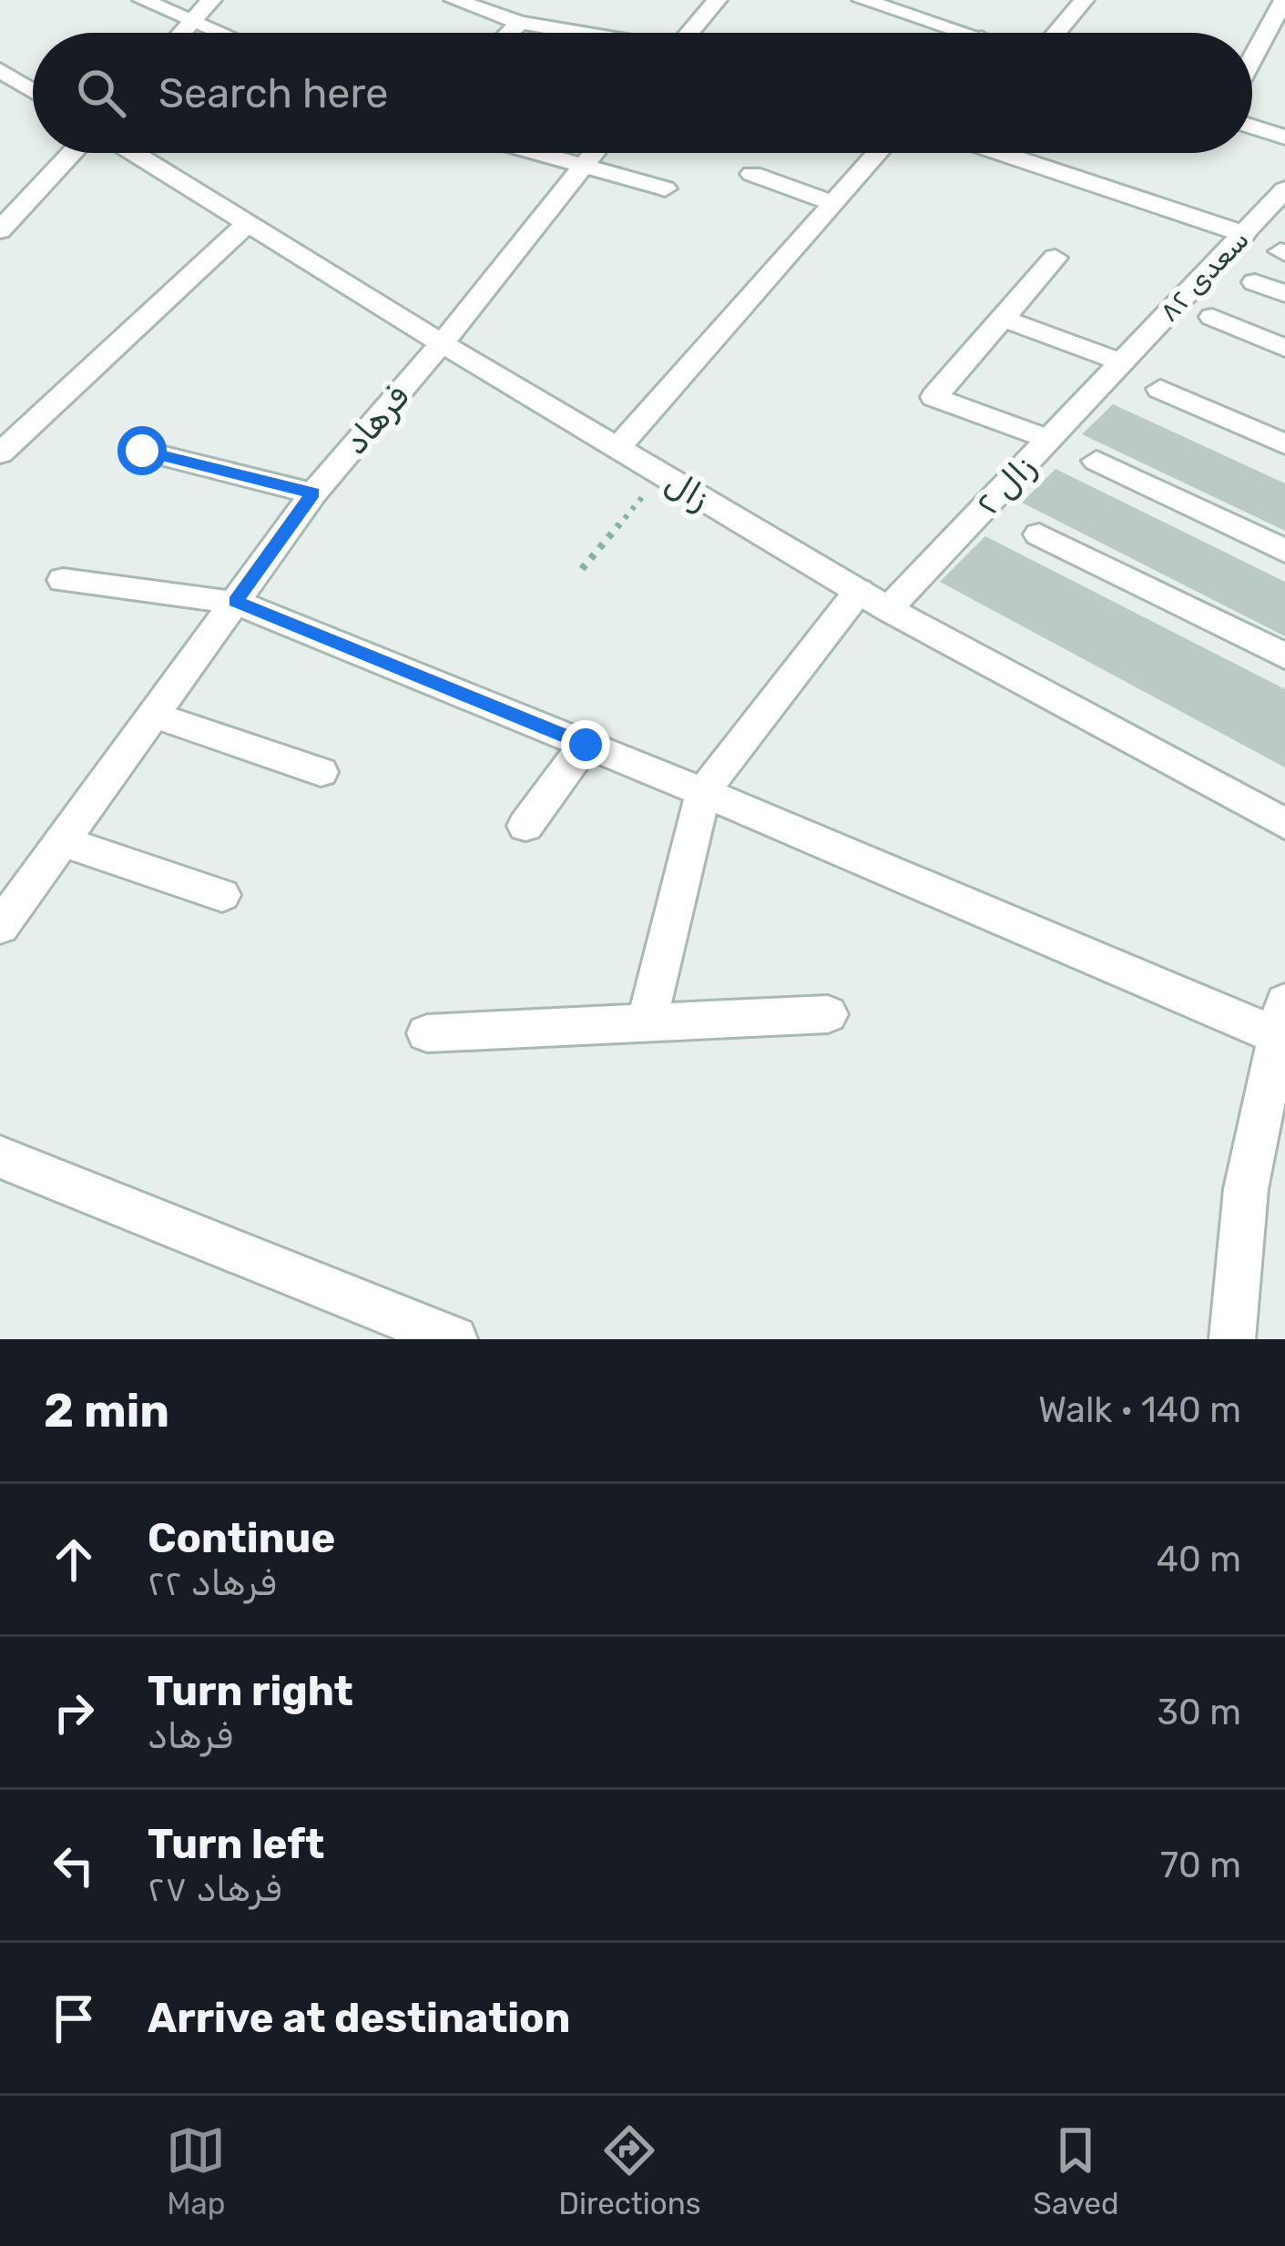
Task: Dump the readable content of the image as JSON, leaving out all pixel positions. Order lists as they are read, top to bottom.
{
  "streets": {
    "street": [
      "سعدی ۸۲",
      "فرهاد",
      "زال ۲",
      "زال"
    ]
  },
  "crossings": [
    ["سعدی ۸۲", "زال ۲"],
    ["فرهاد", "زال"],
    ["زال ۲", "زال"]
  ],
  "page": {
    "search": "Search here",
    "heading": ["2 min", "Walk · 140 m"],
    "list": [
      ["Continue", "فرهاد ۲۲", "40 m"],
      ["Turn right", "فرهاد", "30 m"],
      ["Turn left", "فرهاد ۲۷", "70 m"],
      "Arrive at destination"
    ],
    "nav": ["Map", "Directions", "Saved"]
  }
}
